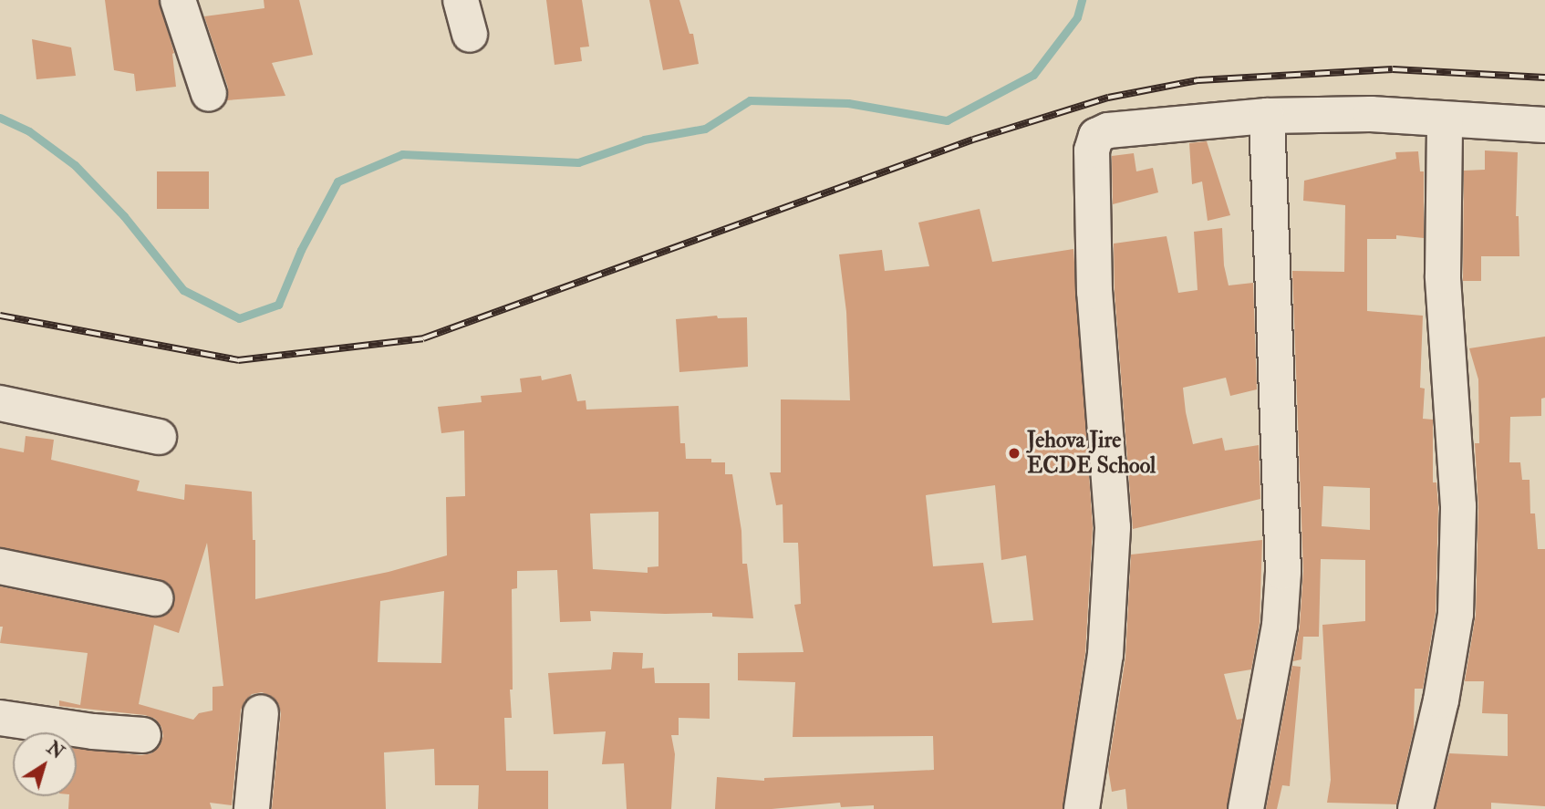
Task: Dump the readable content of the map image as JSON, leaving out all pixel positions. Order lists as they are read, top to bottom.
{
  "places": ["Jehova Jire ECDE School"],
  "north": "top right"
}
